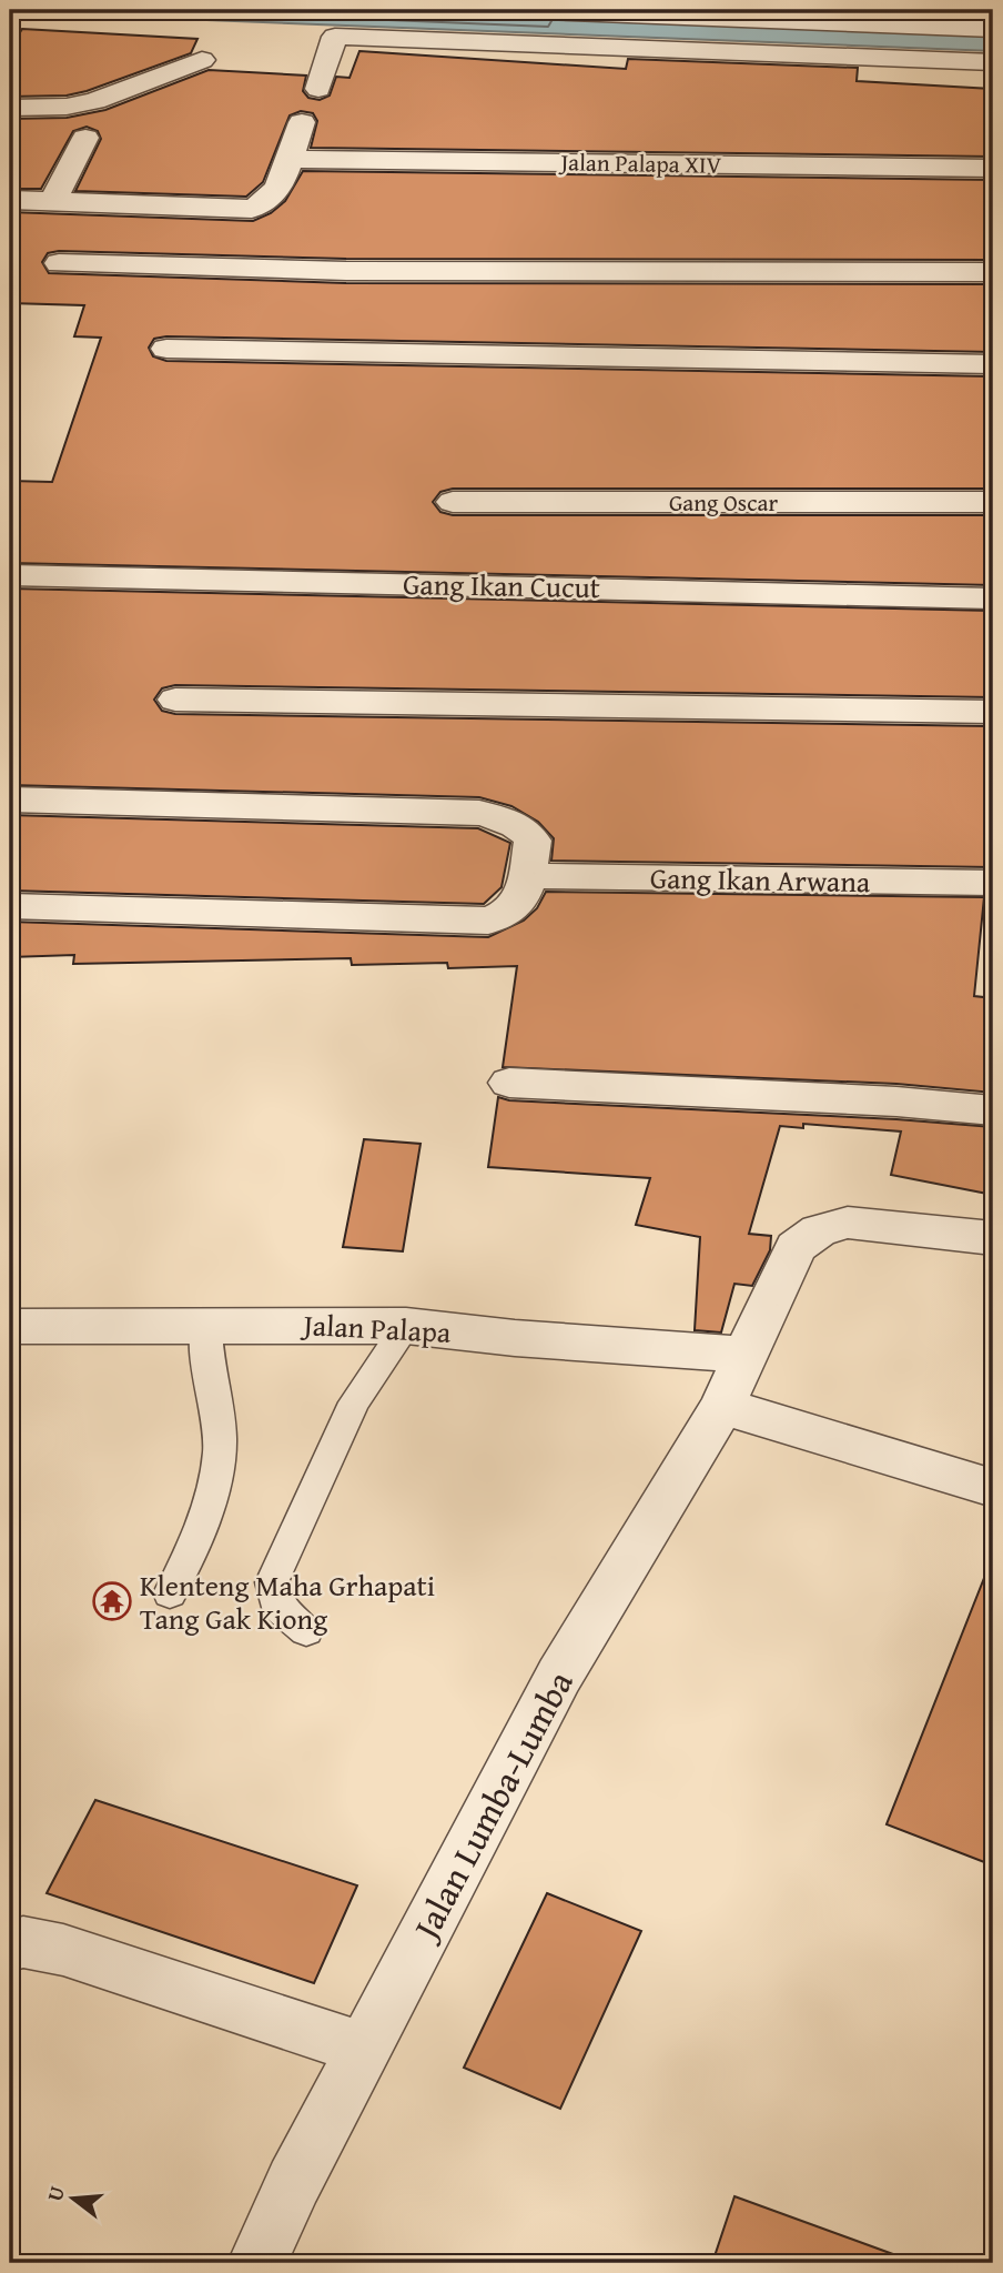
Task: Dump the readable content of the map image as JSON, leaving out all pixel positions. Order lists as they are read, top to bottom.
{
  "streets": {
    "street": [
      "Jalan Palapa XIV",
      "Gang Oscar",
      "Gang Ikan Cucut",
      "Gang Ikan Arwana",
      "Jalan Palapa",
      "Jalan Lumba-Lumba"
    ]
  },
  "crossings": [
    ["Jalan Palapa", "Jalan Lumba-Lumba"]
  ],
  "places": {
    "temple": ["Klenteng Maha Grhapati Tang Gak Kiong"]
  },
  "north": "left"
}
